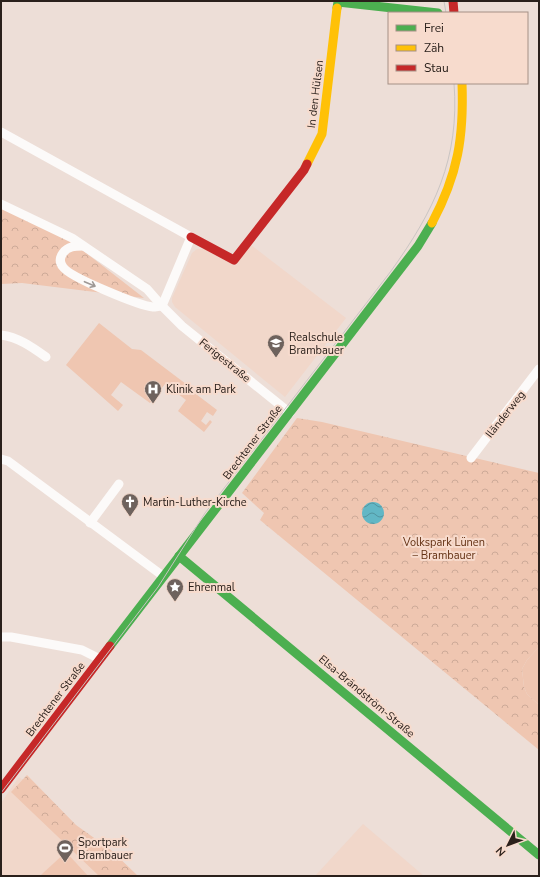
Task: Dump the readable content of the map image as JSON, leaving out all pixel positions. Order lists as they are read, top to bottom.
{
  "streets": {
    "street": [
      "In den Hülsen",
      "Ferigestraße",
      "Iländerweg",
      "Brechtener Straße",
      "Elsa-Brändström-Straße"
    ]
  },
  "crossings": [
    ["Ferigestraße", "Brechtener Straße"],
    ["Brechtener Straße", "Elsa-Brändström-Straße"]
  ],
  "parks": ["Volkspark Lünen – Brambauer"],
  "places": {
    "school or university": ["Realschule Brambauer"],
    "hospital": ["Klinik am Park"],
    "church": ["Martin-Luther-Kirche"],
    "place": ["Ehrenmal"],
    "sports": ["Sportpark Brambauer"]
  },
  "legend": ["Frei", "Zäh", "Stau"],
  "north": "bottom left"
}
